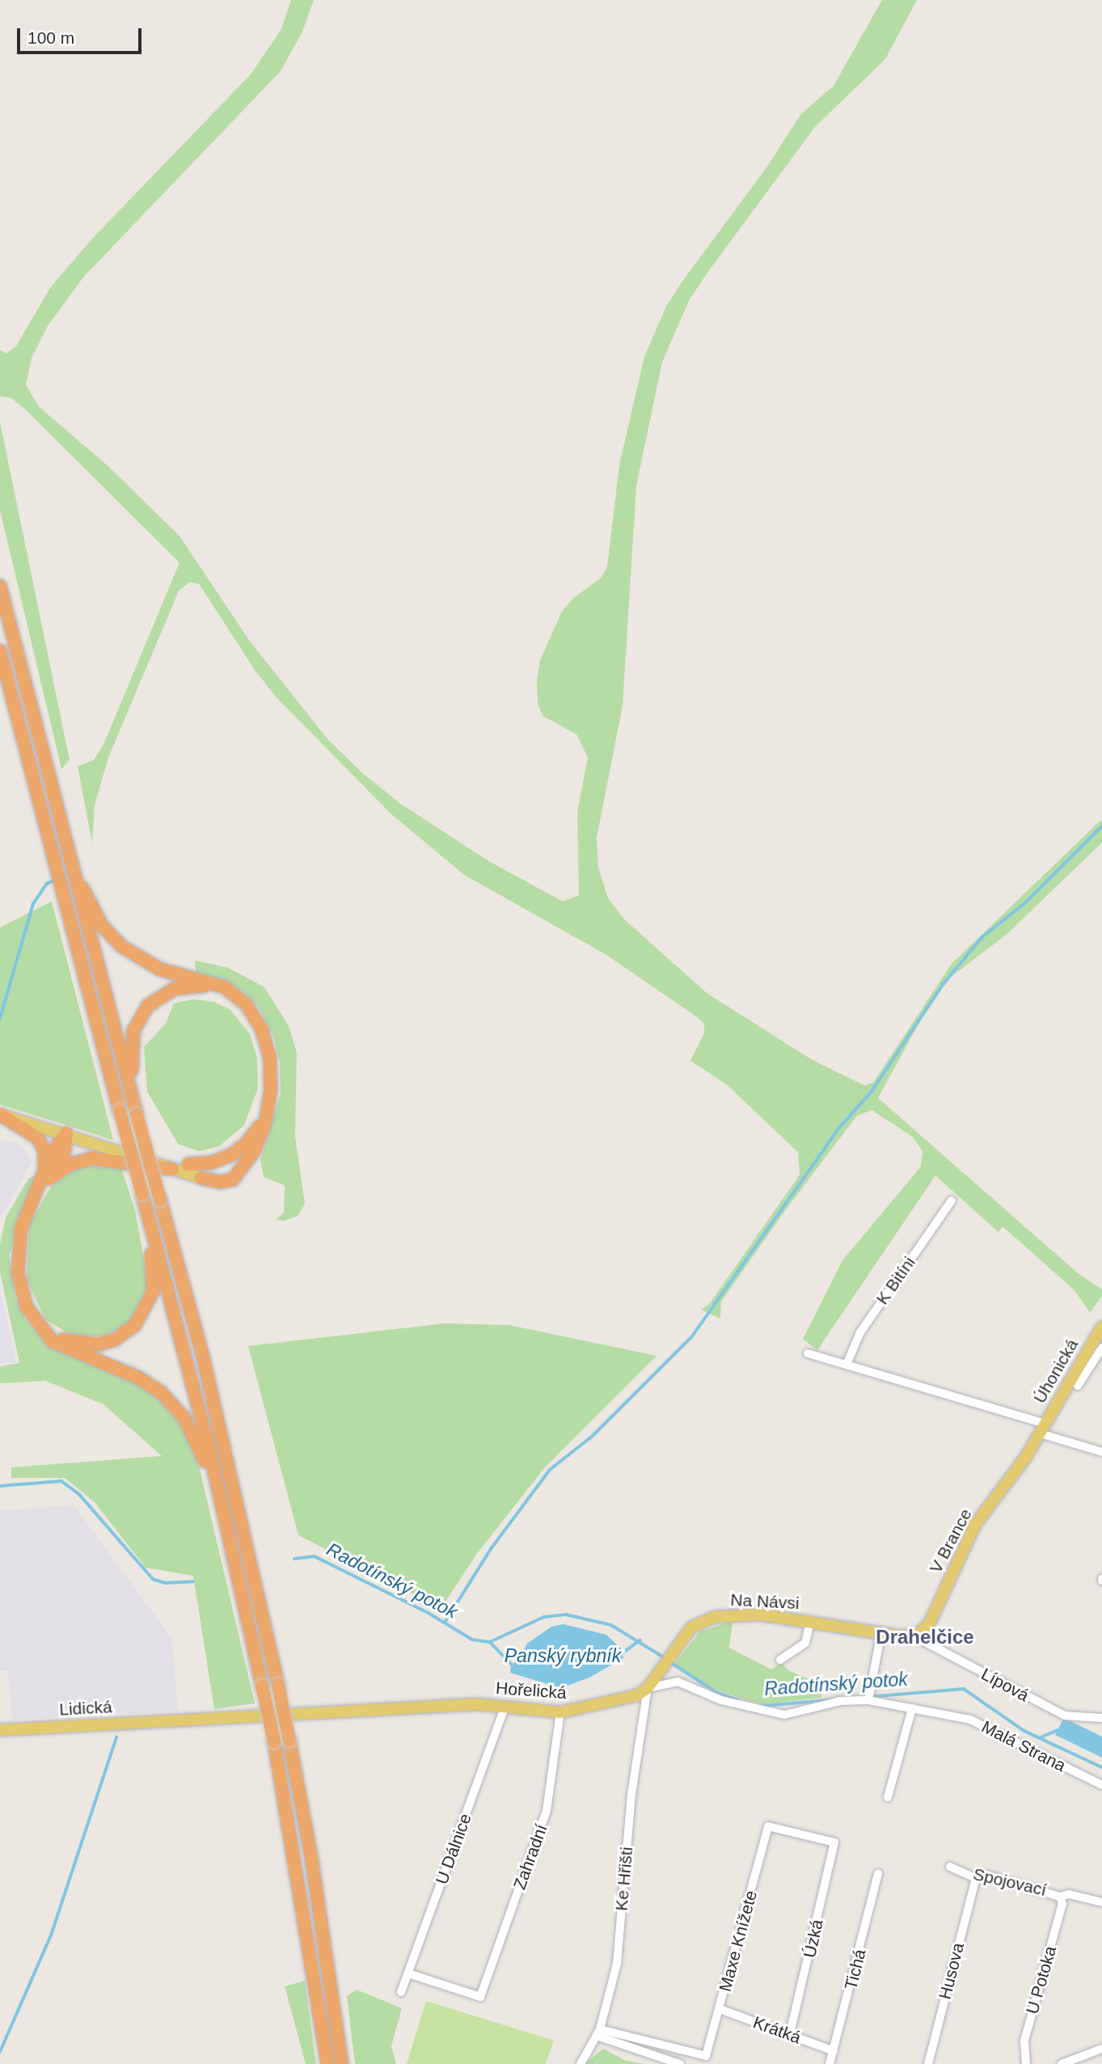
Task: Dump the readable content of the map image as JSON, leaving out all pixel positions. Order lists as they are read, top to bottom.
{
  "streets": {
    "main road": [
      "Úhonická",
      "V Brance",
      "Na Návsi",
      "Hořelická",
      "Lidická"
    ],
    "street": [
      "K Bitíni",
      "Lípová",
      "Malá Strana",
      "U Dálnice",
      "Zahradní",
      "Ke Hřišti",
      "Spojovací",
      "Úzká",
      "Maxe Knížete",
      "Tichá",
      "Husova",
      "U Potoka",
      "Krátká"
    ]
  },
  "crossings": [
    ["Úhonická", "V Brance"],
    ["V Brance", "Na Návsi"],
    ["V Brance", "Lípová"],
    ["Na Návsi", "Lípová"],
    ["Na Návsi", "Hořelická"],
    ["Na Návsi", "Malá Strana"],
    ["Na Návsi", "Ke Hřišti"],
    ["Hořelická", "Lidická"],
    ["Hořelická", "Malá Strana"],
    ["Hořelická", "U Dálnice"],
    ["Hořelická", "Zahradní"],
    ["Hořelická", "Ke Hřišti"],
    ["Malá Strana", "Ke Hřišti"],
    ["U Dálnice", "Zahradní"],
    ["Ke Hřišti", "Maxe Knížete"],
    ["Spojovací", "Husova"],
    ["Spojovací", "U Potoka"],
    ["Úzká", "Maxe Knížete"],
    ["Úzká", "Krátká"],
    ["Maxe Knížete", "Krátká"],
    ["Tichá", "Krátká"]
  ],
  "districts": ["Drahelčice"],
  "water": ["Radotínský potok", "Panský rybník"],
  "scale_bar": "100 m"
}
